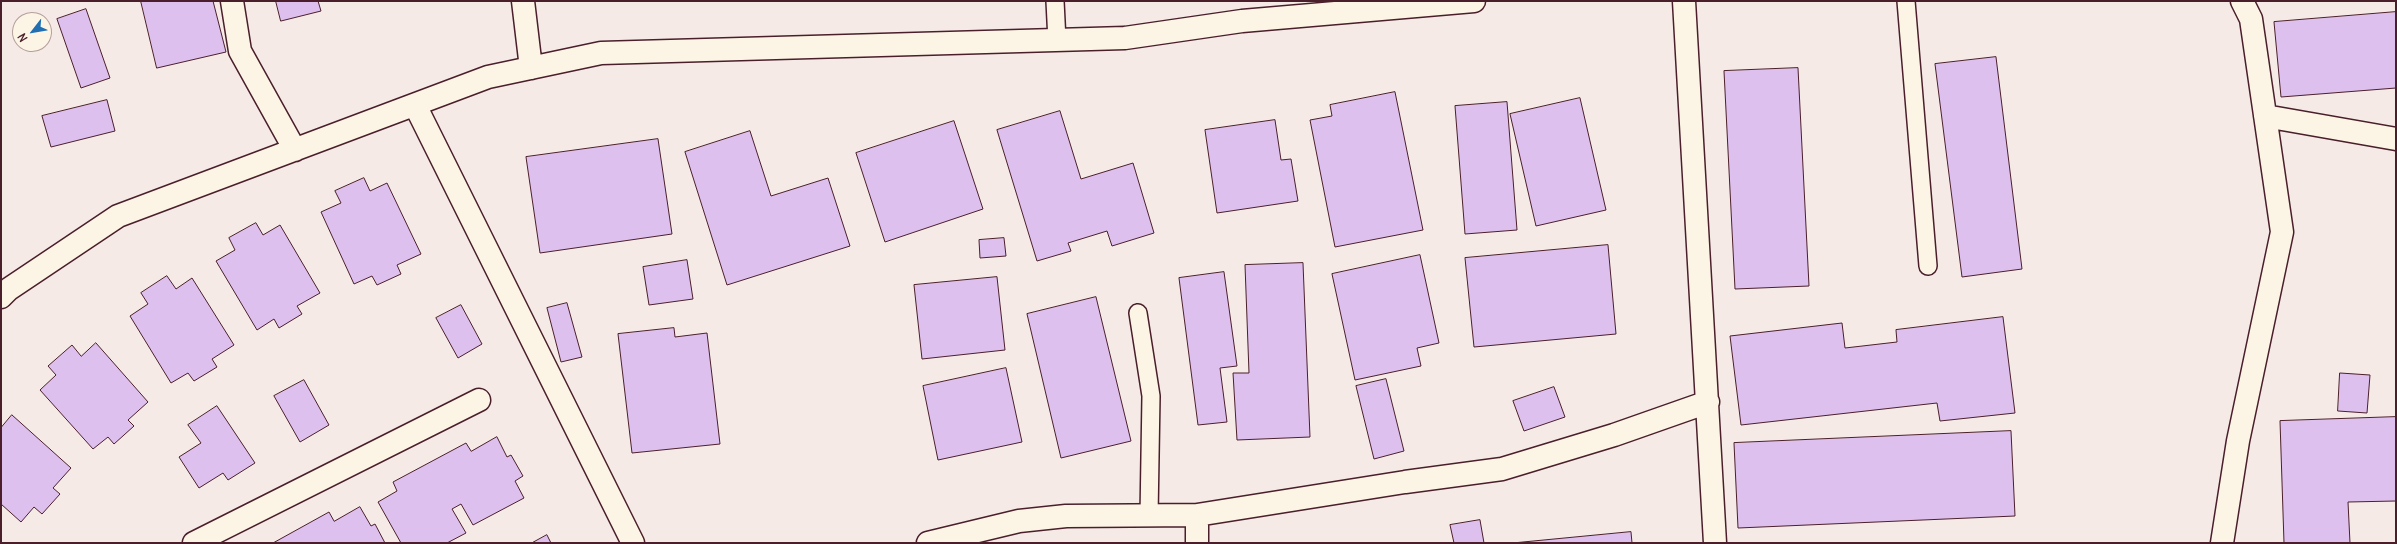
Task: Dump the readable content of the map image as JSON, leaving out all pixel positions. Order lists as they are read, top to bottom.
{
  "north": "bottom left"
}
